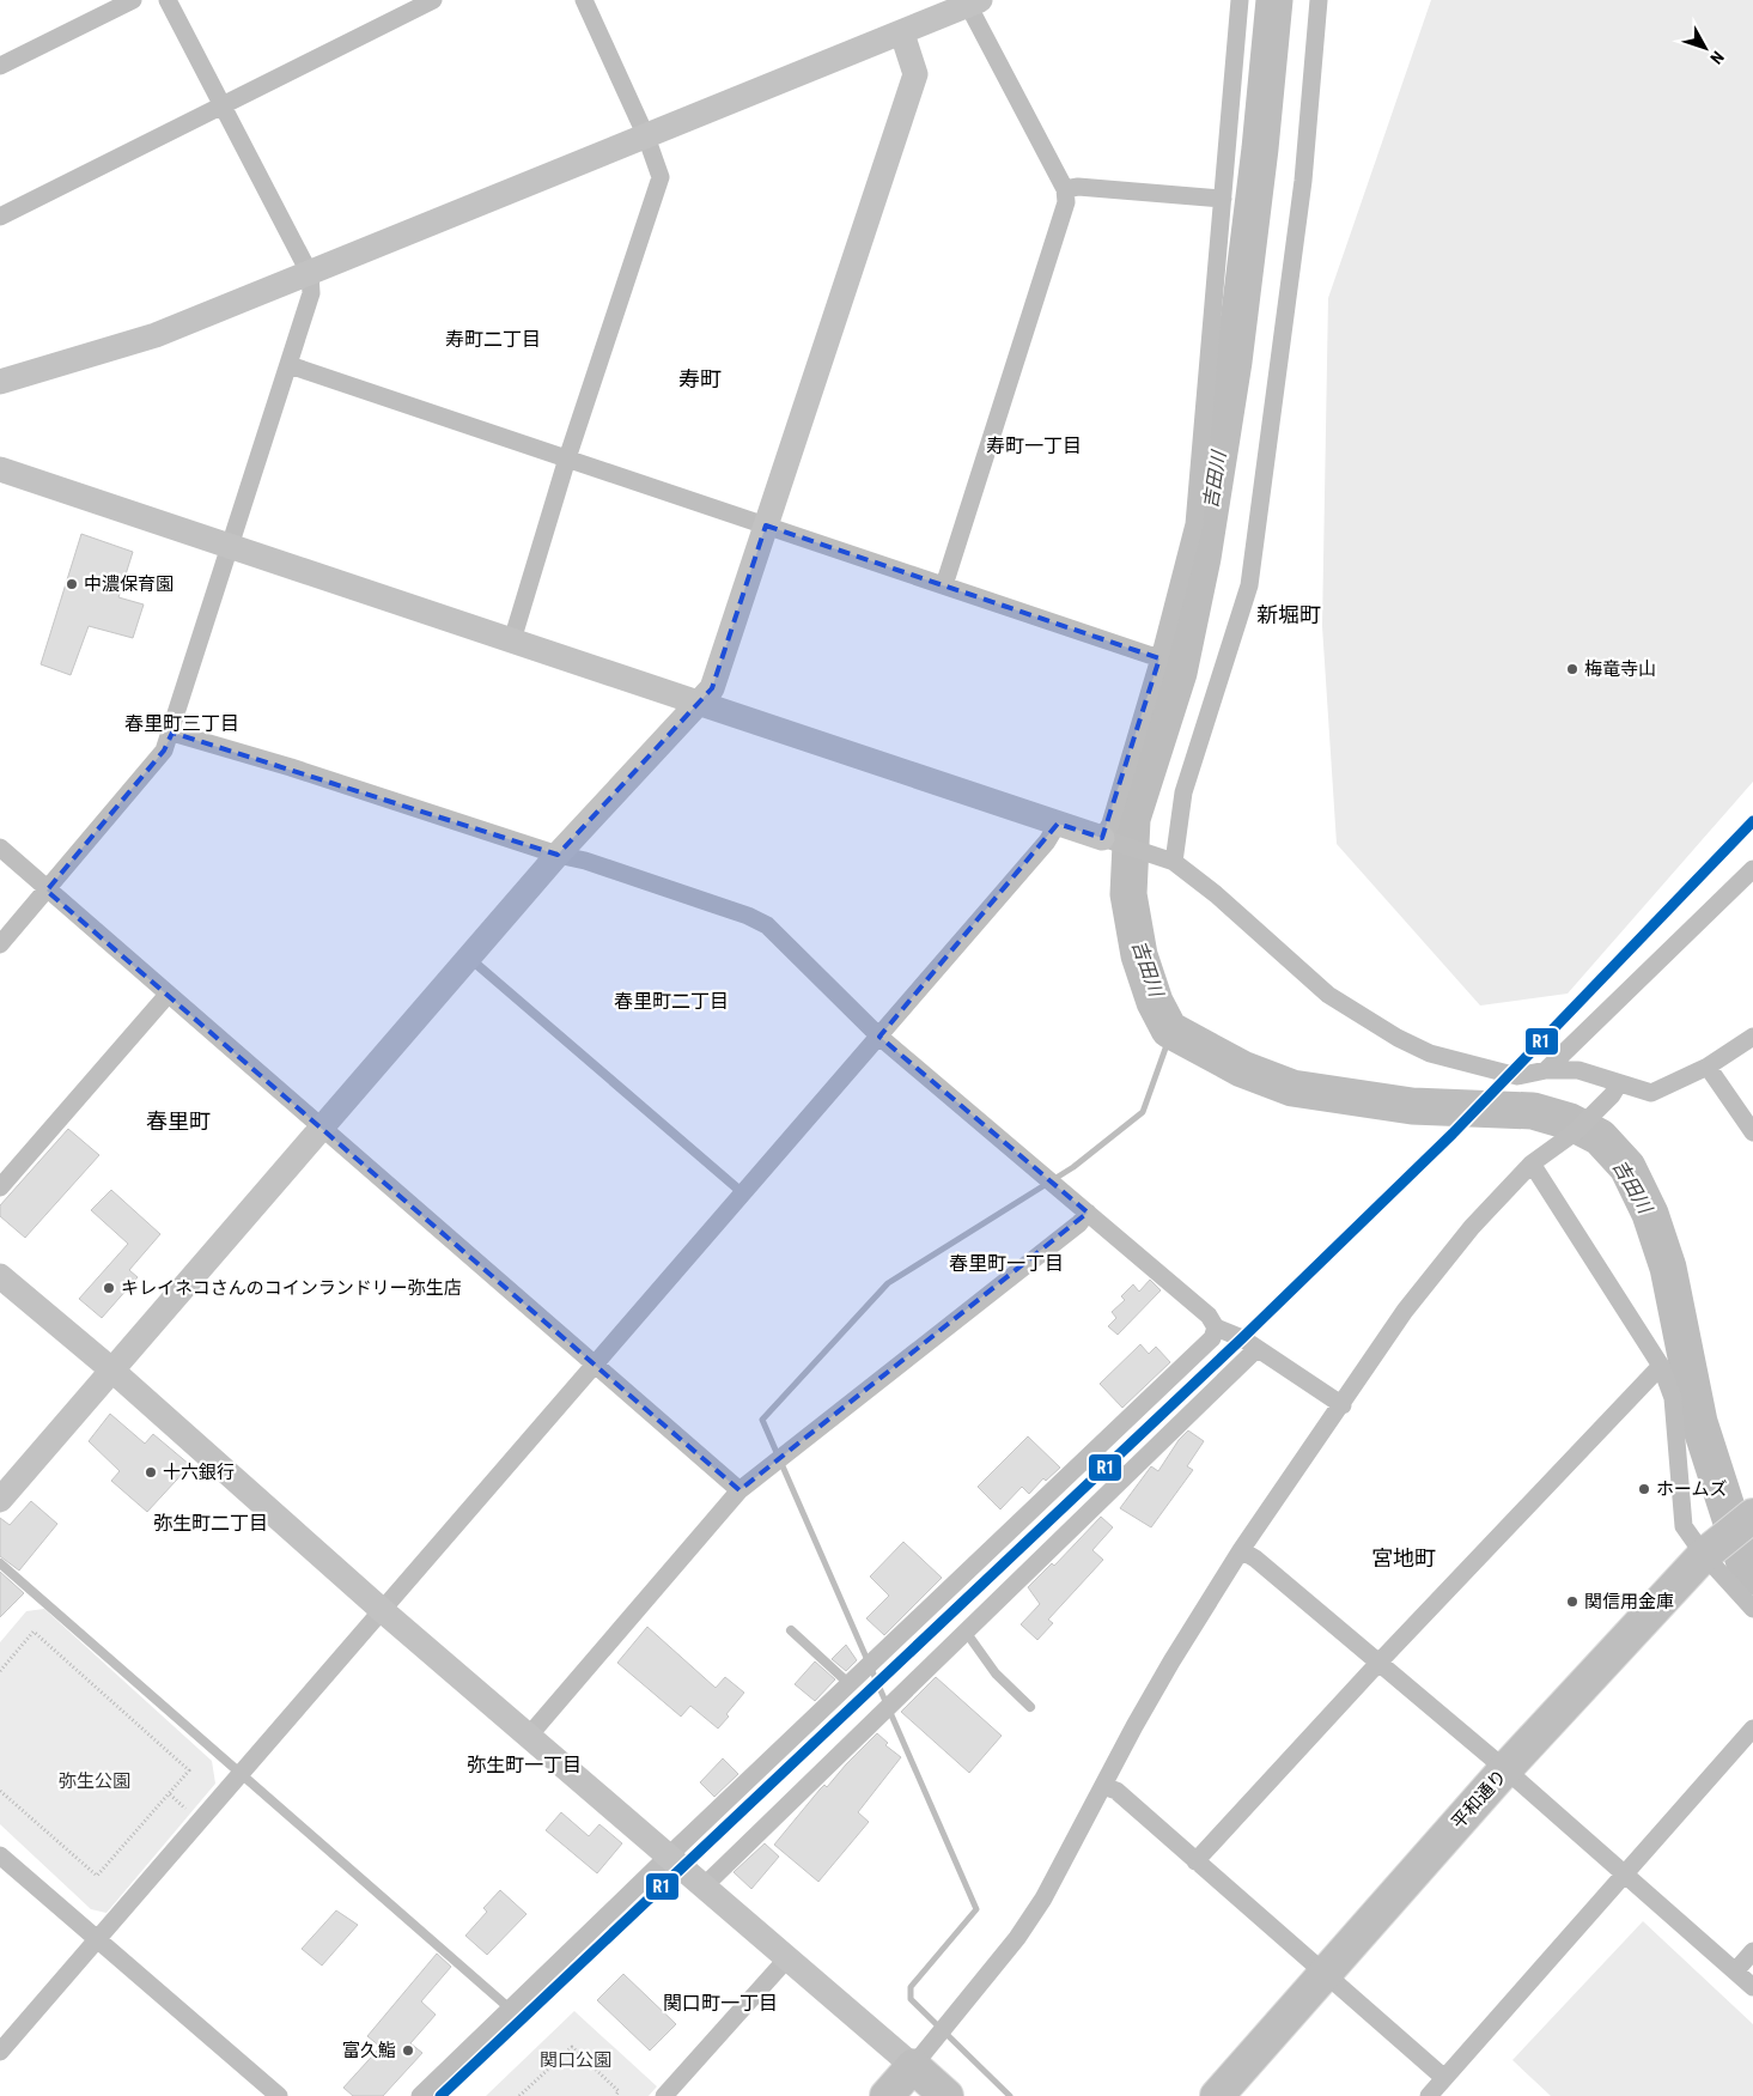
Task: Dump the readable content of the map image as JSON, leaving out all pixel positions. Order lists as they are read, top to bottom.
{
  "streets": {
    "highway": ["平和通り"]
  },
  "districts": [
    "寿町二丁目",
    "寿町",
    "寿町一丁目",
    "新堀町",
    "春里町三丁目",
    "春里町二丁目",
    "春里町",
    "春里町一丁目",
    "弥生町二丁目",
    "宮地町",
    "弥生町一丁目",
    "関口町一丁目"
  ],
  "water": ["吉田川"],
  "parks": ["弥生公園", "関口公園"],
  "places": [
    "中濃保育園",
    "梅竜寺山",
    "キレイネコさんのコインランドリー弥生店",
    "十六銀行",
    "ホームズ",
    "関信用金庫",
    "富久鮨"
  ],
  "lines": ["transit line R1"],
  "north": "bottom right"
}
